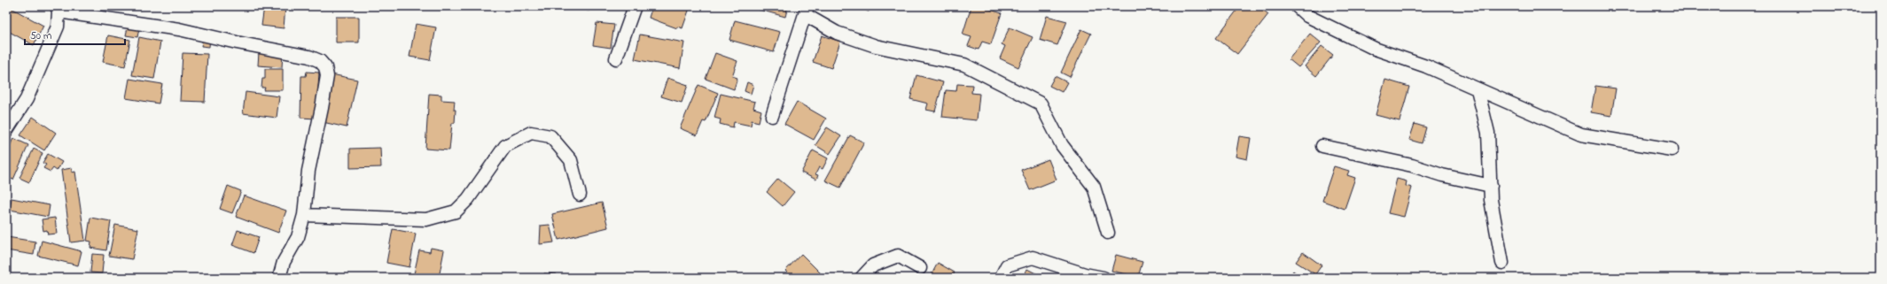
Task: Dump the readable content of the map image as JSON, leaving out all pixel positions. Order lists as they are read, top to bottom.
{
  "scale_bar": "50 m"
}
